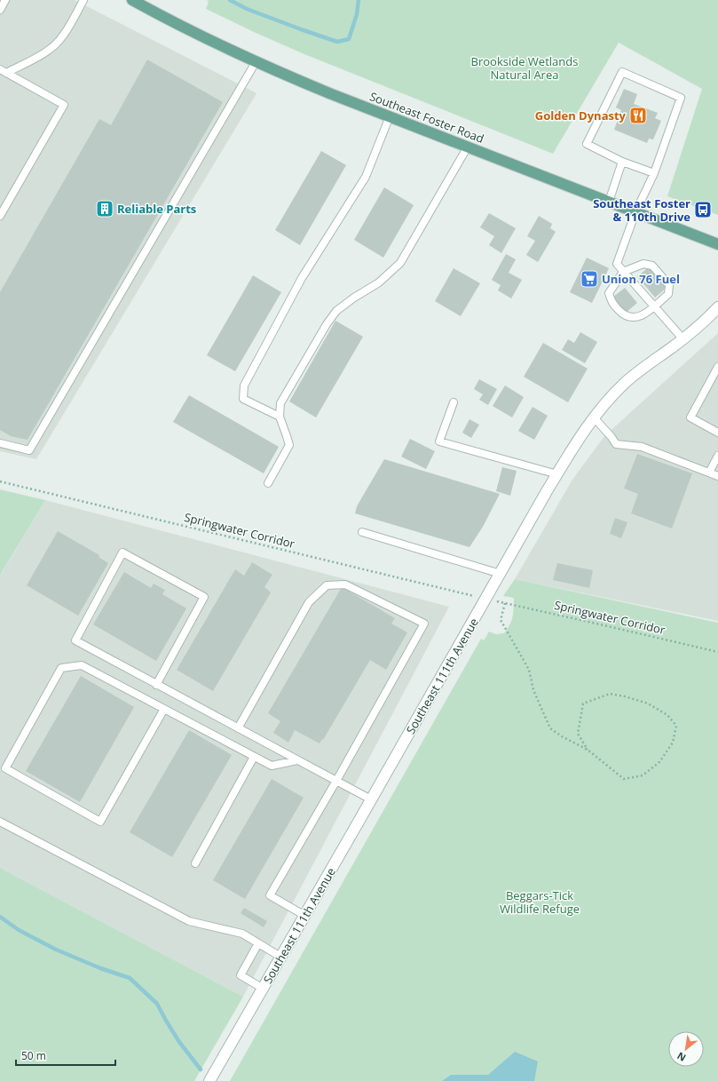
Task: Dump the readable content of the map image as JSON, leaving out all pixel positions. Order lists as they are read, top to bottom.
{
  "streets": {
    "main road": ["Southeast Foster Road"],
    "street": ["Southeast 111th Avenue"],
    "path": ["Springwater Corridor"]
  },
  "parks": ["Brookside Wetlands Natural Area", "Beggars-Tick Wildlife Refuge"],
  "places": {
    "restaurant": ["Golden Dynasty"],
    "building": ["Reliable Parts"],
    "bus stop": ["Southeast Foster & 110th Drive"],
    "supermarket": ["Union 76 Fuel"]
  },
  "scale_bar": "50 m",
  "north": "bottom left"
}
